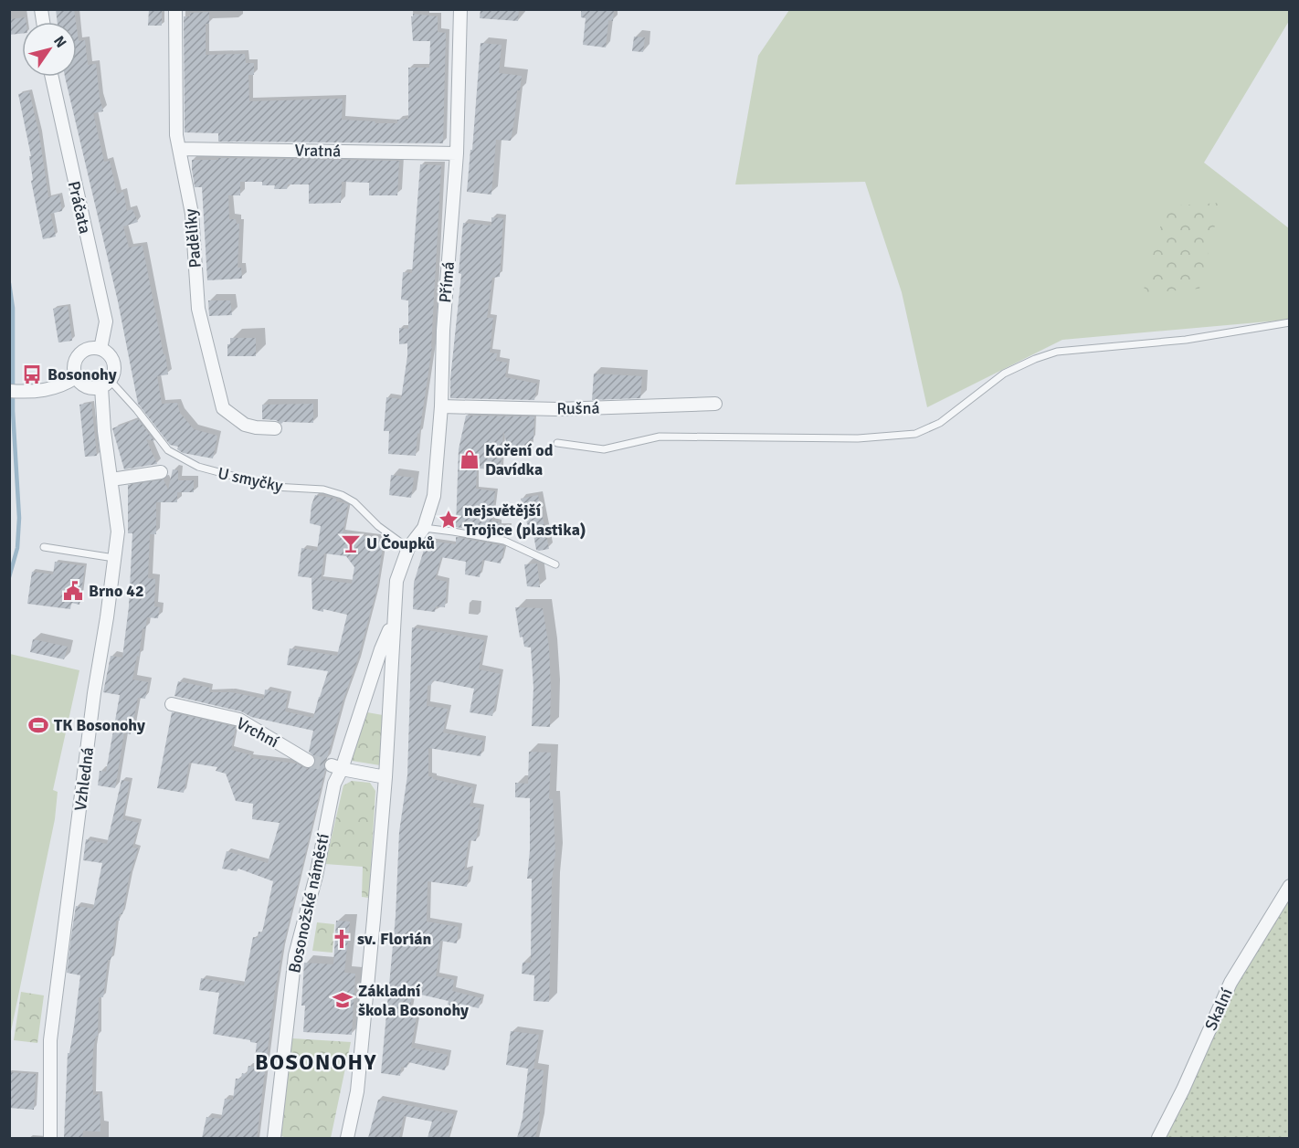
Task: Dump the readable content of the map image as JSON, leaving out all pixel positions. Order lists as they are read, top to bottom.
{
  "streets": {
    "street": [
      "Vratná",
      "Práčata",
      "Padělíky",
      "Přímá",
      "Rušná",
      "Vrchní",
      "Vzhledná",
      "Bosonožské náměstí",
      "Skalní"
    ],
    "lane": ["U smyčky"]
  },
  "crossings": [
    ["Vratná", "Padělíky"],
    ["Vratná", "Přímá"],
    ["Práčata", "U smyčky"],
    ["Práčata", "Vzhledná"],
    ["Přímá", "Rušná"],
    ["Přímá", "U smyčky"],
    ["Přímá", "Bosonožské náměstí"],
    ["U smyčky", "Vzhledná"],
    ["U smyčky", "Bosonožské náměstí"]
  ],
  "districts": ["BOSONOHY"],
  "places": {
    "bus stop": ["Bosonohy"],
    "shop": ["Koření od Davídka"],
    "place": ["nejsvětější Trojice (plastika)"],
    "bar": ["U Čoupků"],
    "public building": ["Brno 42"],
    "sports": ["TK Bosonohy"],
    "church": ["sv. Florián"],
    "school or university": ["Základní škola Bosonohy"]
  },
  "north": "top right"
}
